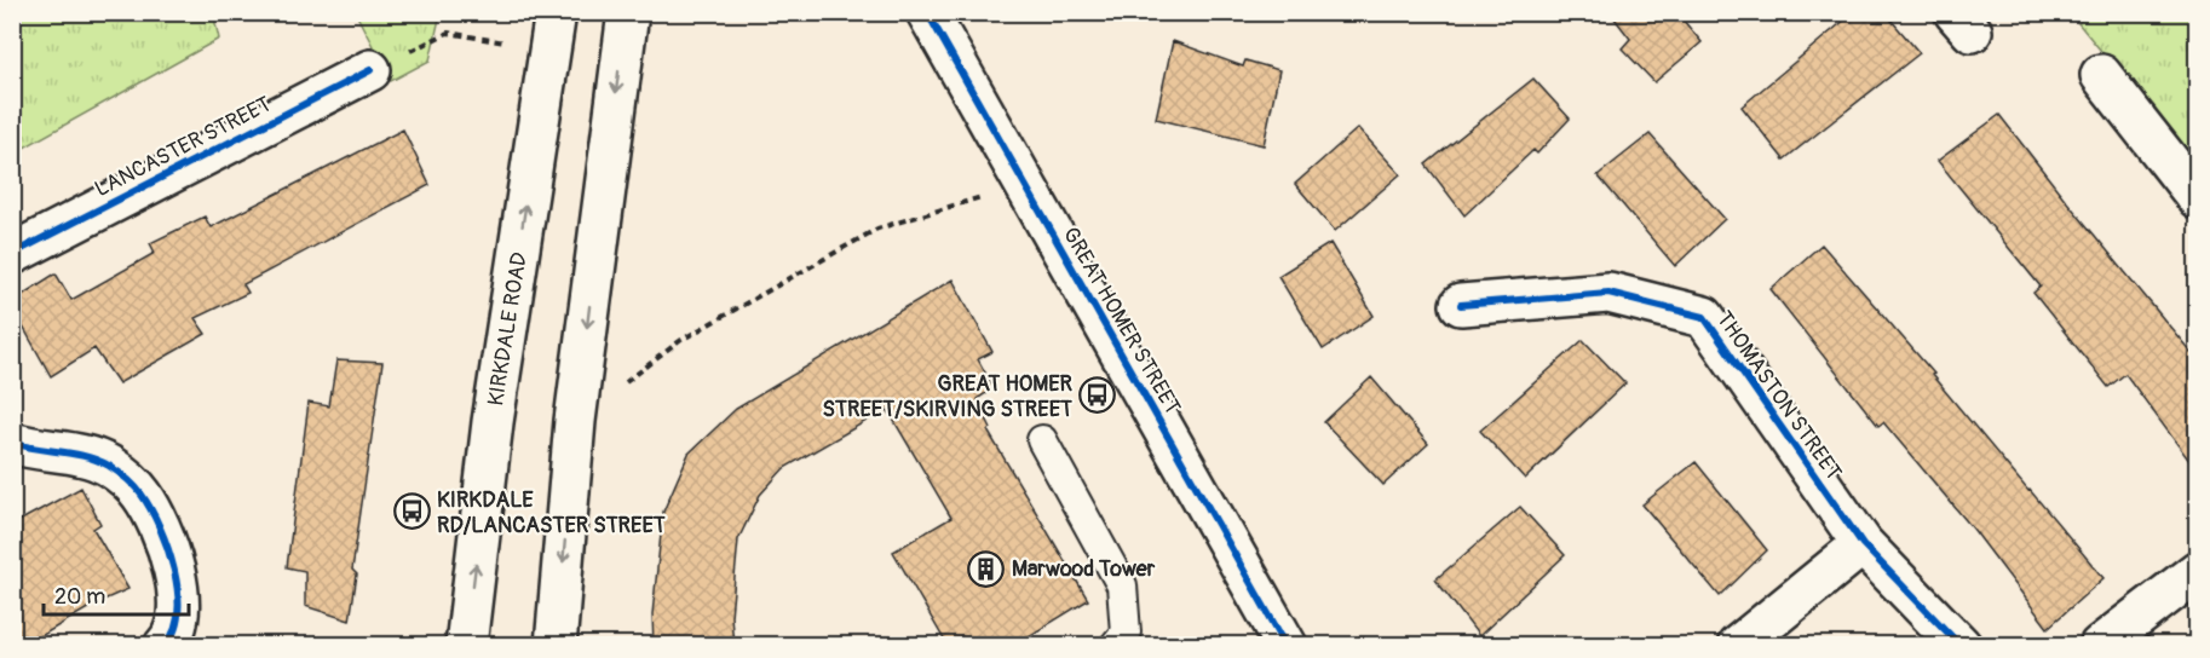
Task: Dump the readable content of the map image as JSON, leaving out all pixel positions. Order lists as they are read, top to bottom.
{
  "streets": {
    "main road": [
      "LANCASTER STREET",
      "GREAT HOMER STREET",
      "KIRKDALE ROAD",
      "THOMASTON STREET"
    ]
  },
  "places": {
    "bus stop": ["GREAT HOMER STREET/SKIRVING STREET", "KIRKDALE RD/LANCASTER STREET"],
    "building": ["Marwood Tower"]
  },
  "scale_bar": "20 m"
}
